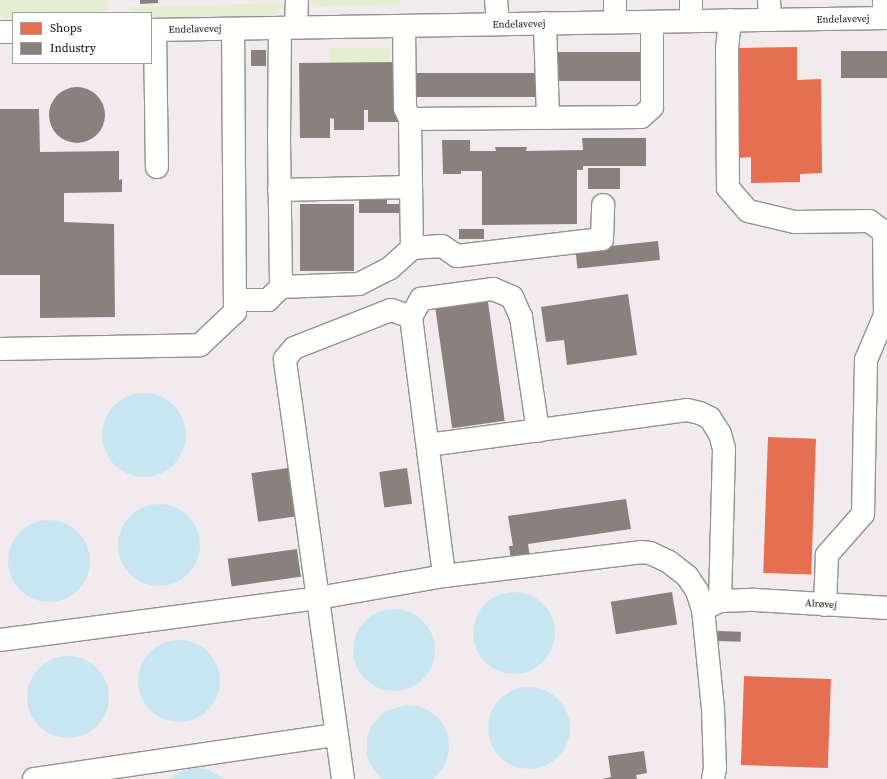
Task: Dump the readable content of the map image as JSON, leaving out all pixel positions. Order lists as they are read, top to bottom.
{
  "streets": {
    "street": ["Endelavevej", "Alrøvej"]
  },
  "legend": ["Shops", "Industry"]
}
